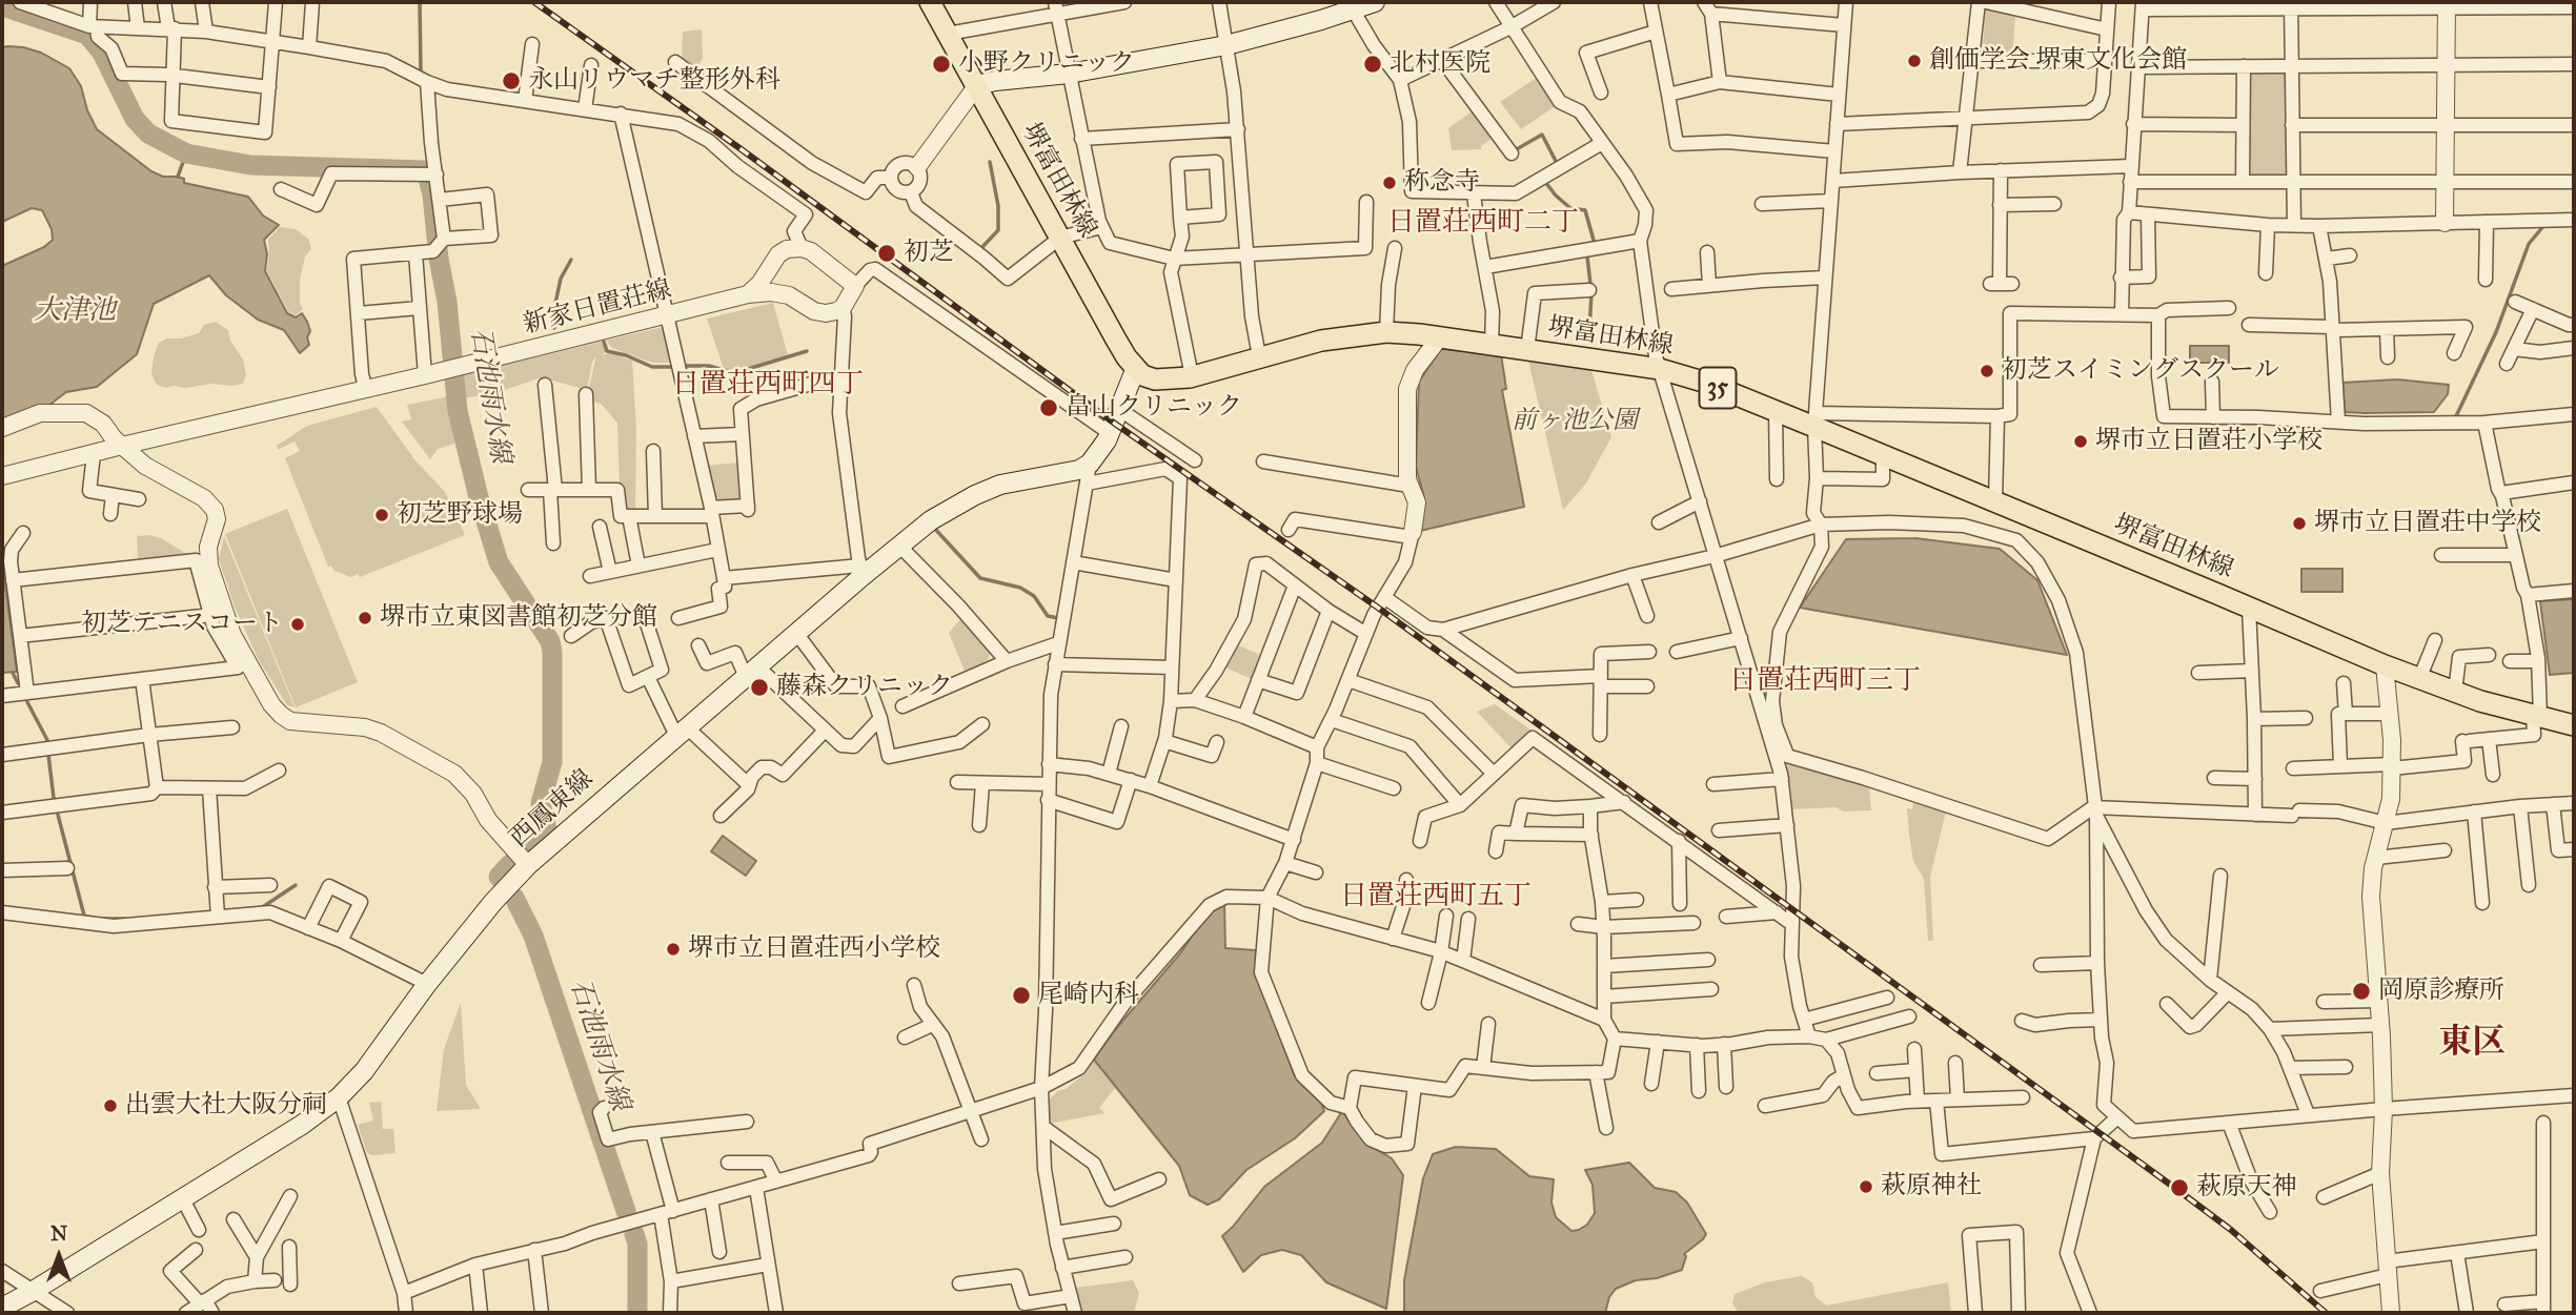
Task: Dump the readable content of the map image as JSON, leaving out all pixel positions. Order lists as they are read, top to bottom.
{
  "streets": {
    "main road": ["堺富田林線", "35", "西鳳東線"],
    "street": ["新家日置荘線"]
  },
  "districts": [
    "日置荘西町二丁",
    "日置荘西町四丁",
    "日置荘西町三丁",
    "日置荘西町五丁",
    "東区"
  ],
  "water": ["大津池", "石池雨水線"],
  "parks": ["前ヶ池公園"],
  "places": [
    "創価学会 堺東文化会館",
    "小野クリニック",
    "北村医院",
    "永山リウマチ整形外科",
    "称念寺",
    "初芝",
    "初芝スイミングスクール",
    "畠山クリニック",
    "堺市立日置荘小学校",
    "初芝野球場",
    "堺市立日置荘中学校",
    "堺市立東図書館初芝分館",
    "初芝テニスコート",
    "藤森クリニック",
    "堺市立日置荘西小学校",
    "岡原診療所",
    "尾崎内科",
    "出雲大社大阪分祠",
    "萩原神社",
    "萩原天神"
  ],
  "north": "top"
}
